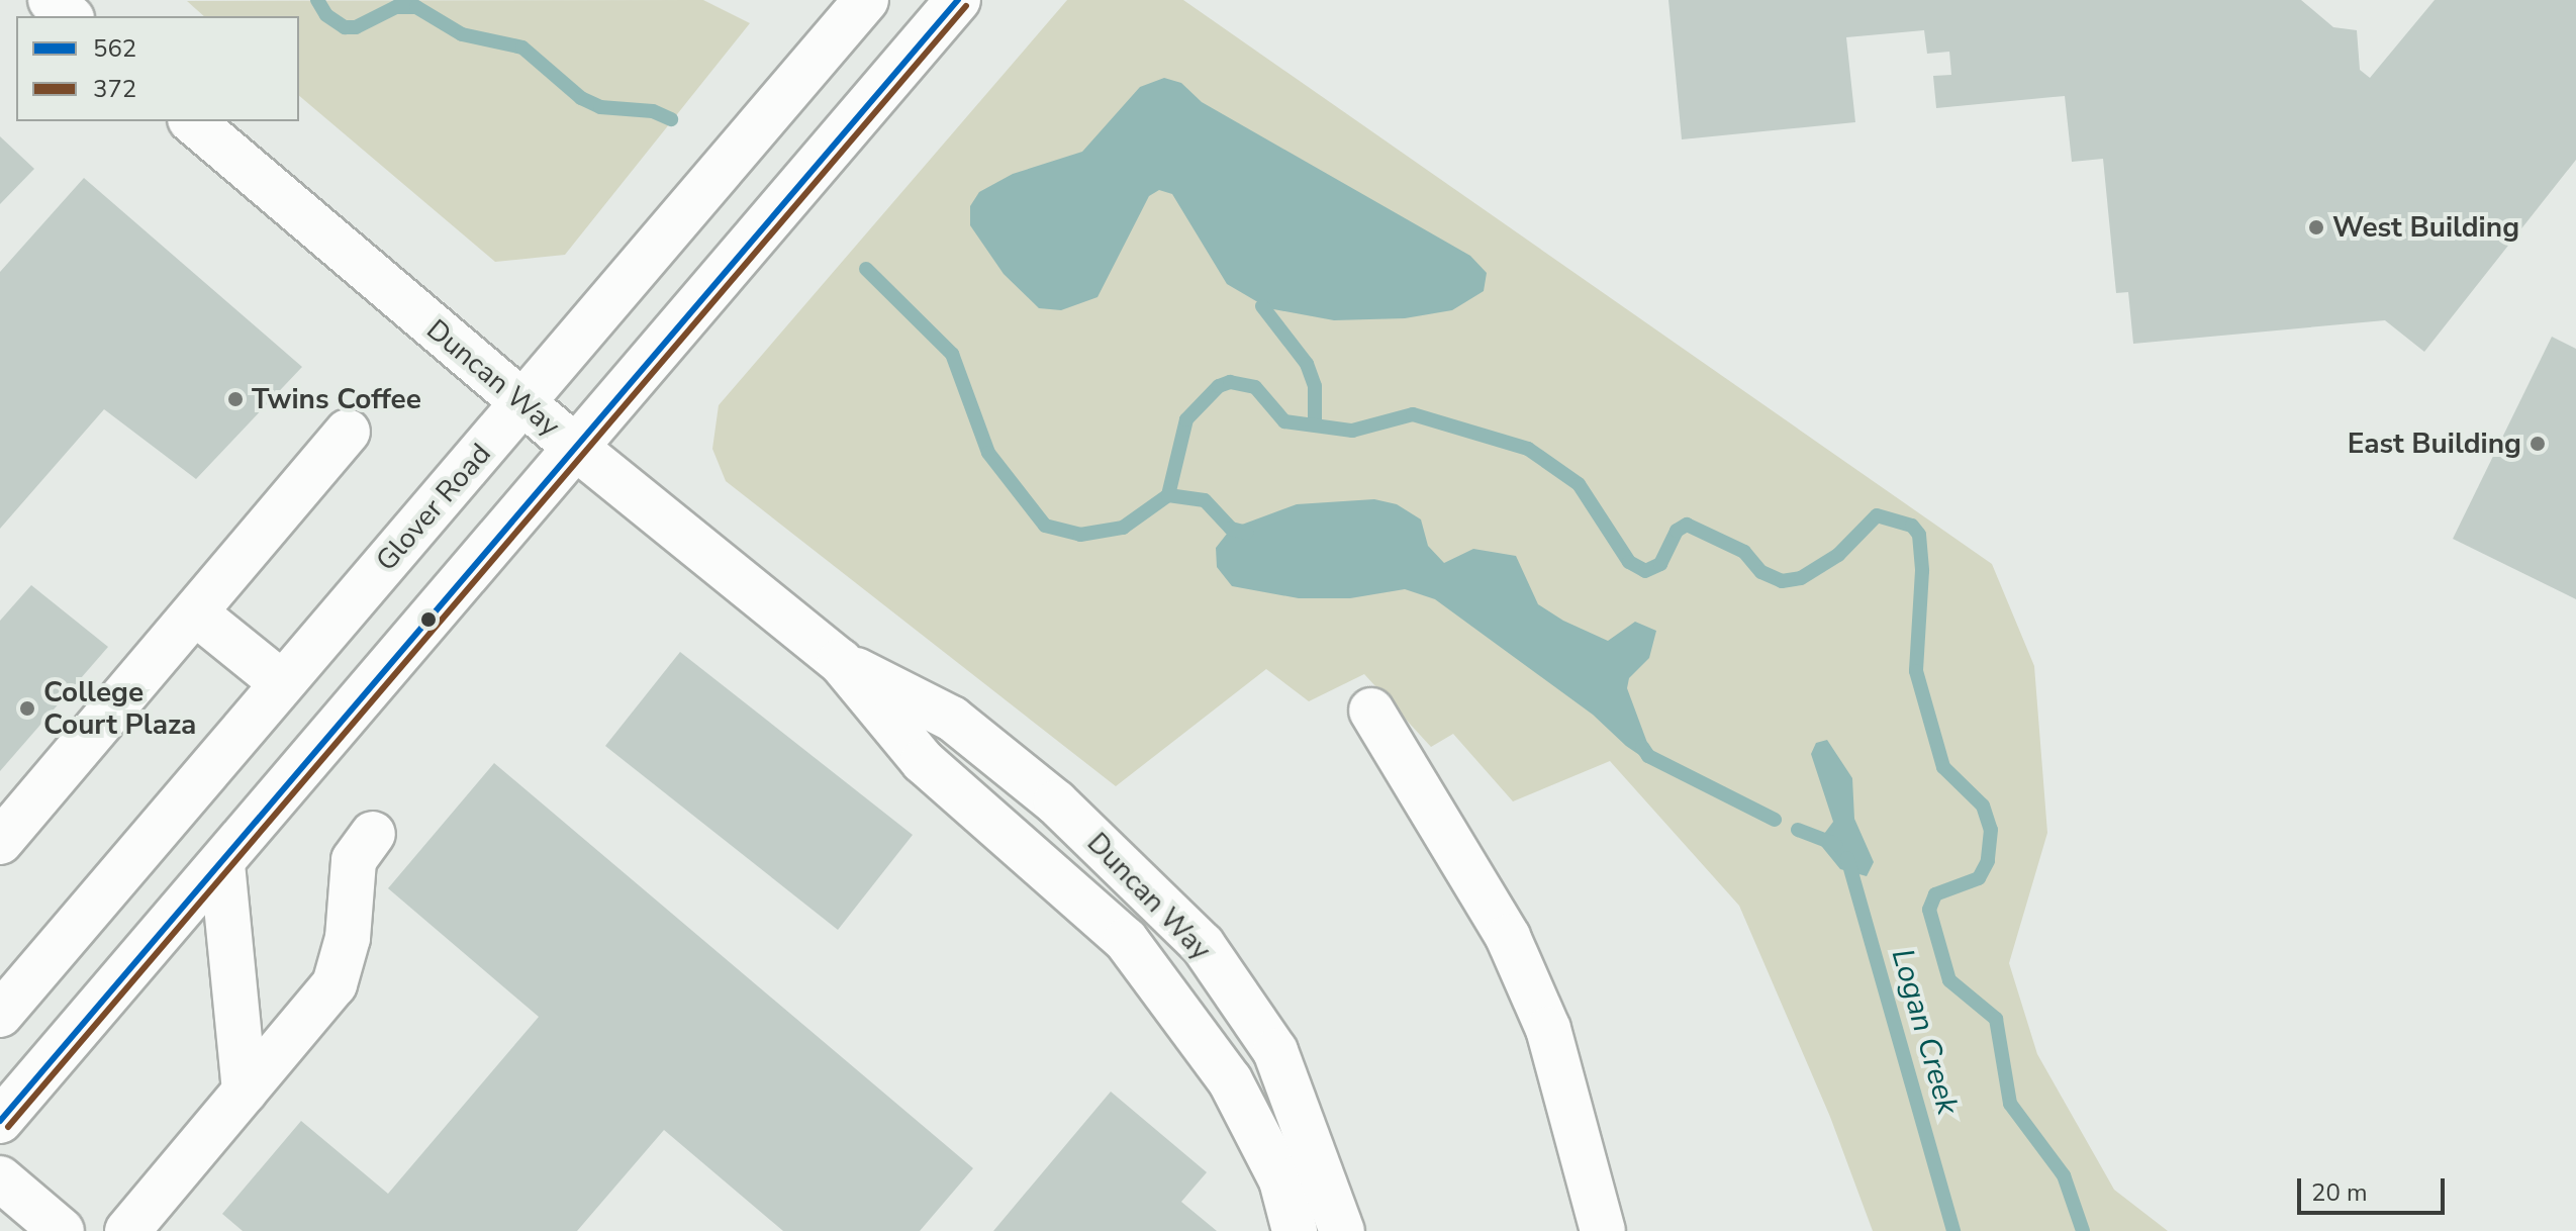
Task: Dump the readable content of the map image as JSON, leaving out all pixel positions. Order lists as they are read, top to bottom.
{
  "streets": {
    "main road": ["Duncan Way", "Glover Road"]
  },
  "crossings": [
    ["Duncan Way", "Glover Road"]
  ],
  "water": ["Logan Creek"],
  "places": [
    "West Building",
    "Twins Coffee",
    "East Building",
    "College Court Plaza"
  ],
  "lines": ["transit line 562", "transit line 372"],
  "legend": ["562", "372"],
  "scale_bar": "20 m"
}
